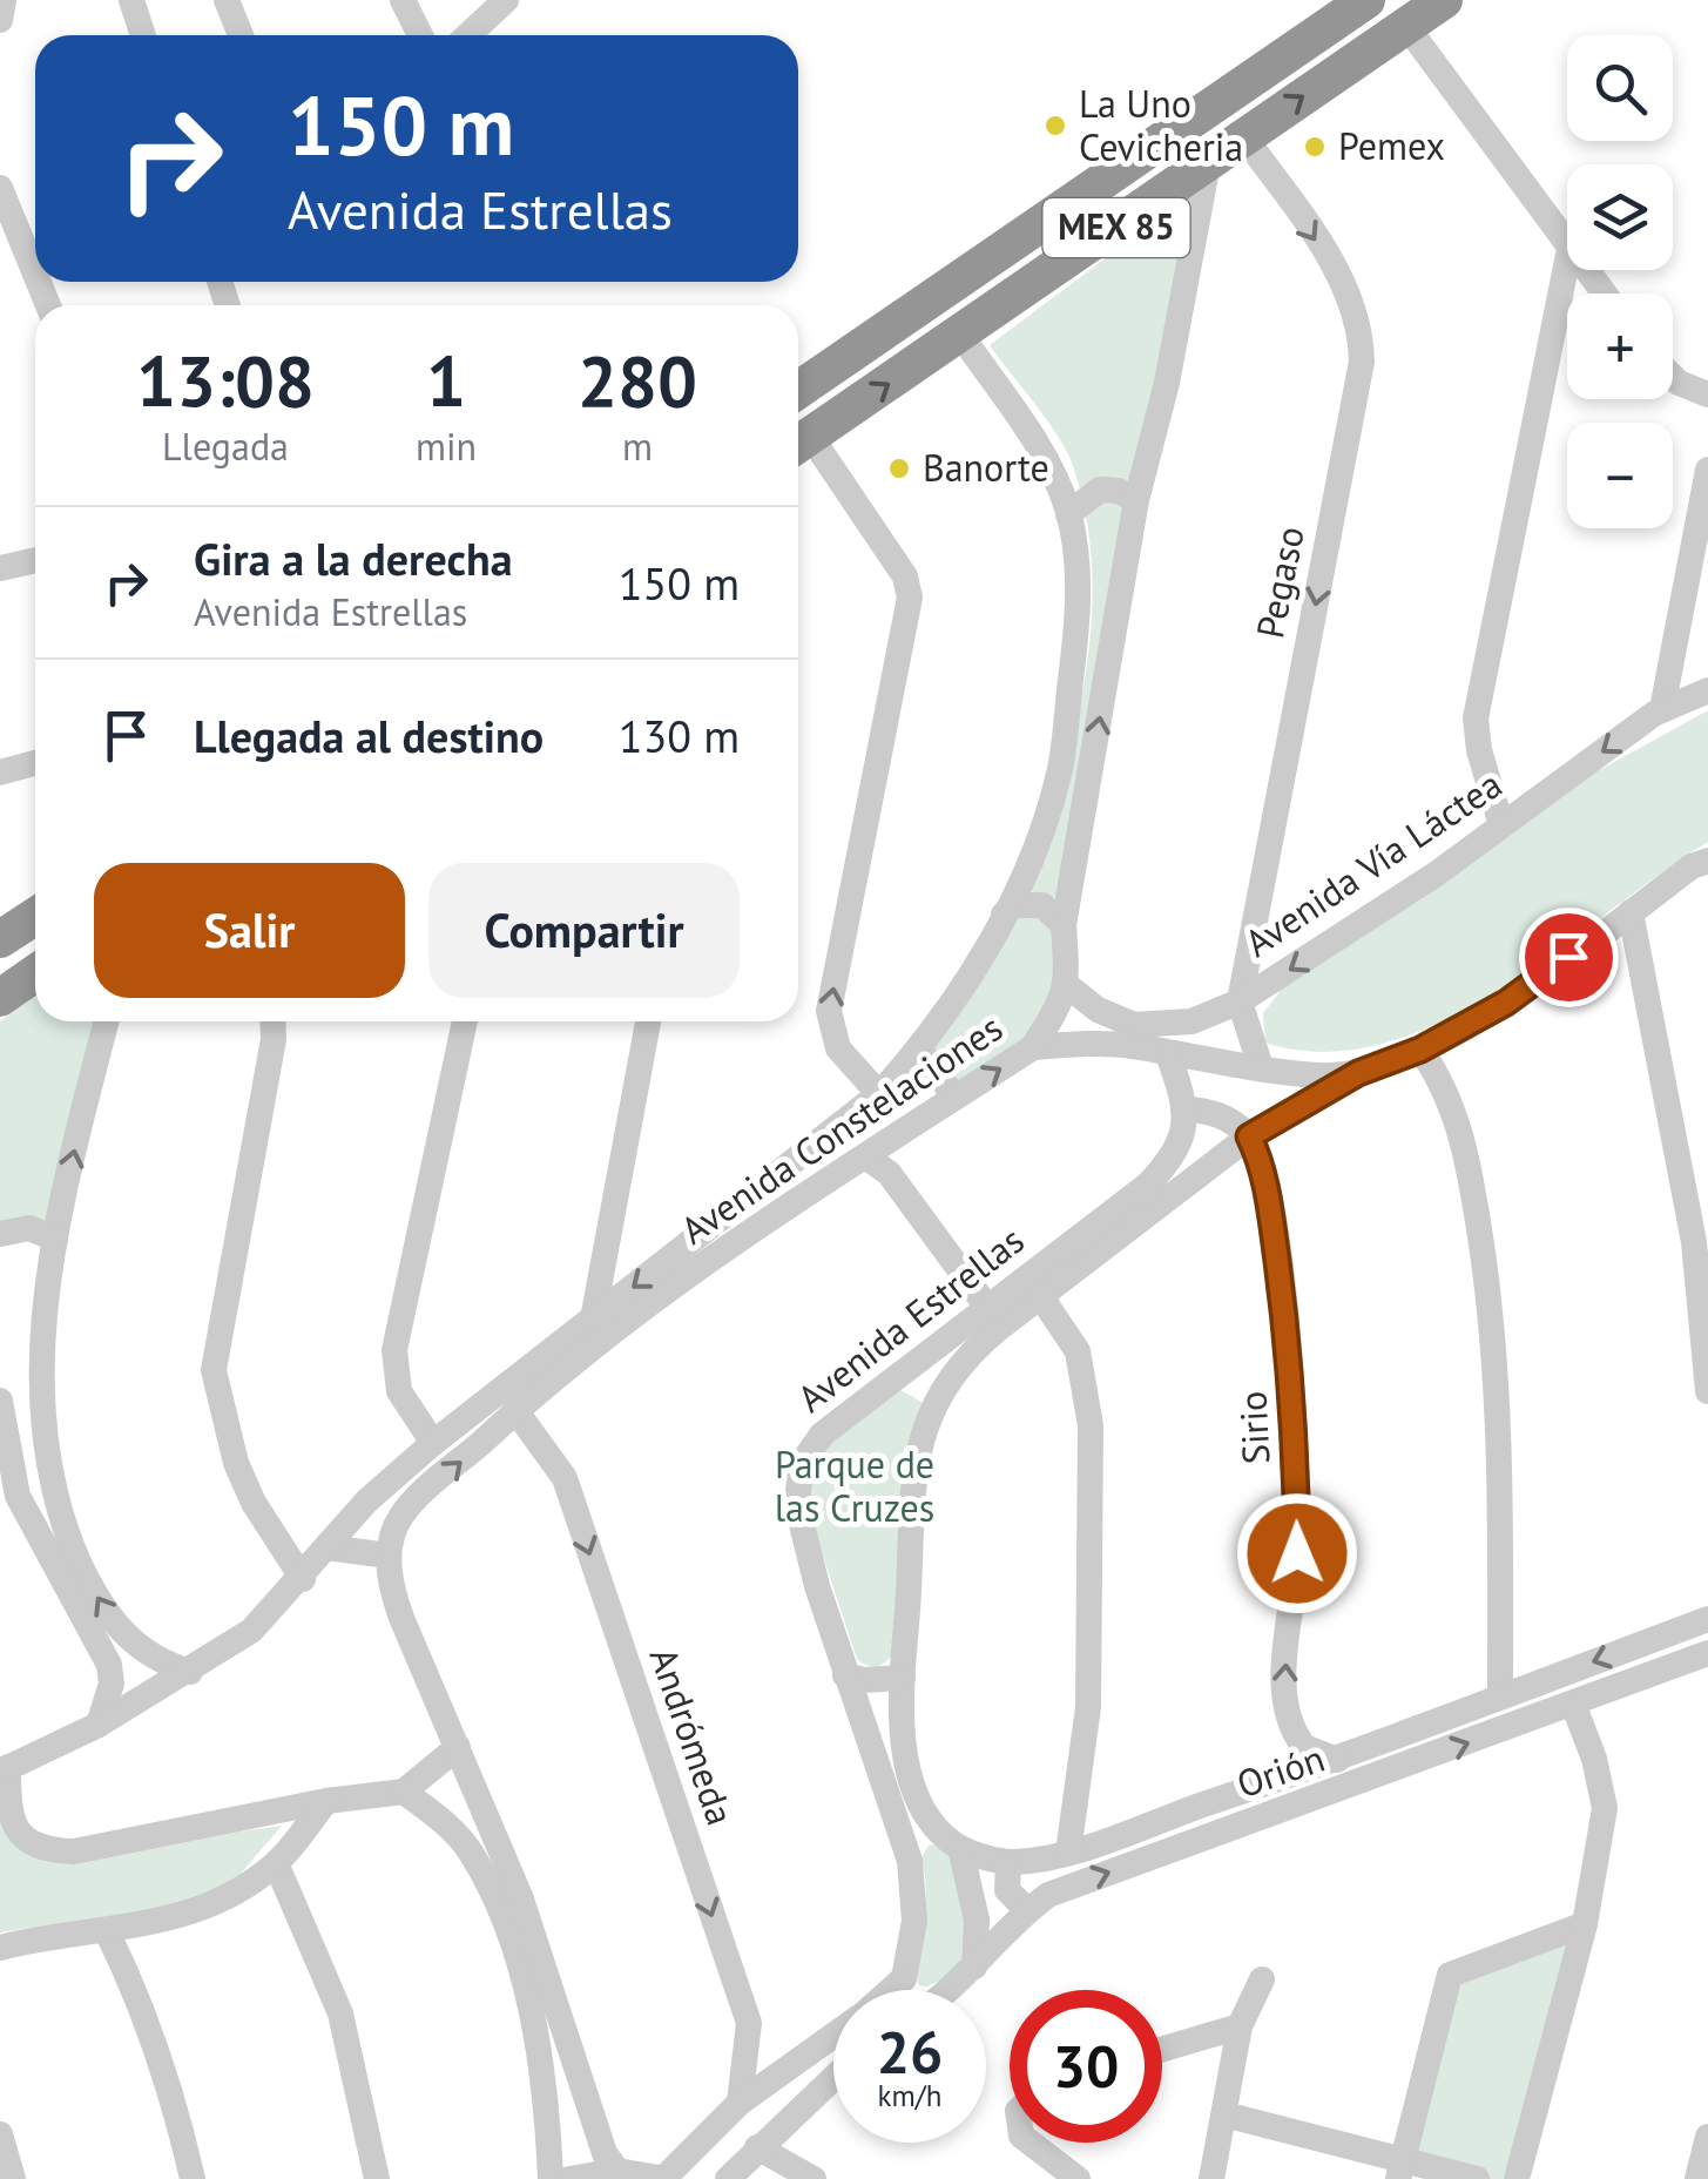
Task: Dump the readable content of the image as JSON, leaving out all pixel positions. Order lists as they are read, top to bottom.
{
  "streets": {
    "highway": ["MEX 85"],
    "street": [
      "Pegaso",
      "Avenida Vía Láctea",
      "Avenida Constelaciones",
      "Avenida Estrellas",
      "Sirio",
      "Andrómeda",
      "Orión"
    ]
  },
  "crossings": [
    ["MEX 85", "Pegaso"],
    ["MEX 85", "Avenida Constelaciones"],
    ["Pegaso", "Avenida Vía Láctea"],
    ["Pegaso", "Avenida Estrellas"],
    ["Avenida Vía Láctea", "Avenida Constelaciones"],
    ["Avenida Constelaciones", "Andrómeda"],
    ["Avenida Estrellas", "Sirio"],
    ["Avenida Estrellas", "Orión"],
    ["Sirio", "Orión"]
  ],
  "one_way": ["Avenida Vía Láctea"],
  "parks": ["Parque de las Cruzes"],
  "places": ["La Uno Cevicheria", "Pemex", "Banorte"],
  "page": {
    "map_buttons": ["+", "−"],
    "turn": ["150 m", "Avenida Estrellas"],
    "eta": [
      "13:08",
      "Llegada",
      "1",
      "min",
      "280",
      "m"
    ],
    "list": [
      {
        "name": "Gira a la derecha",
        "note": "Avenida Estrellas",
        "value": "150 m"
      },
      {
        "name": "Llegada al destino",
        "value": "130 m"
      }
    ],
    "buttons": ["Salir", "Compartir"],
    "speed": "26 km/h",
    "limit": "30"
  }
}
